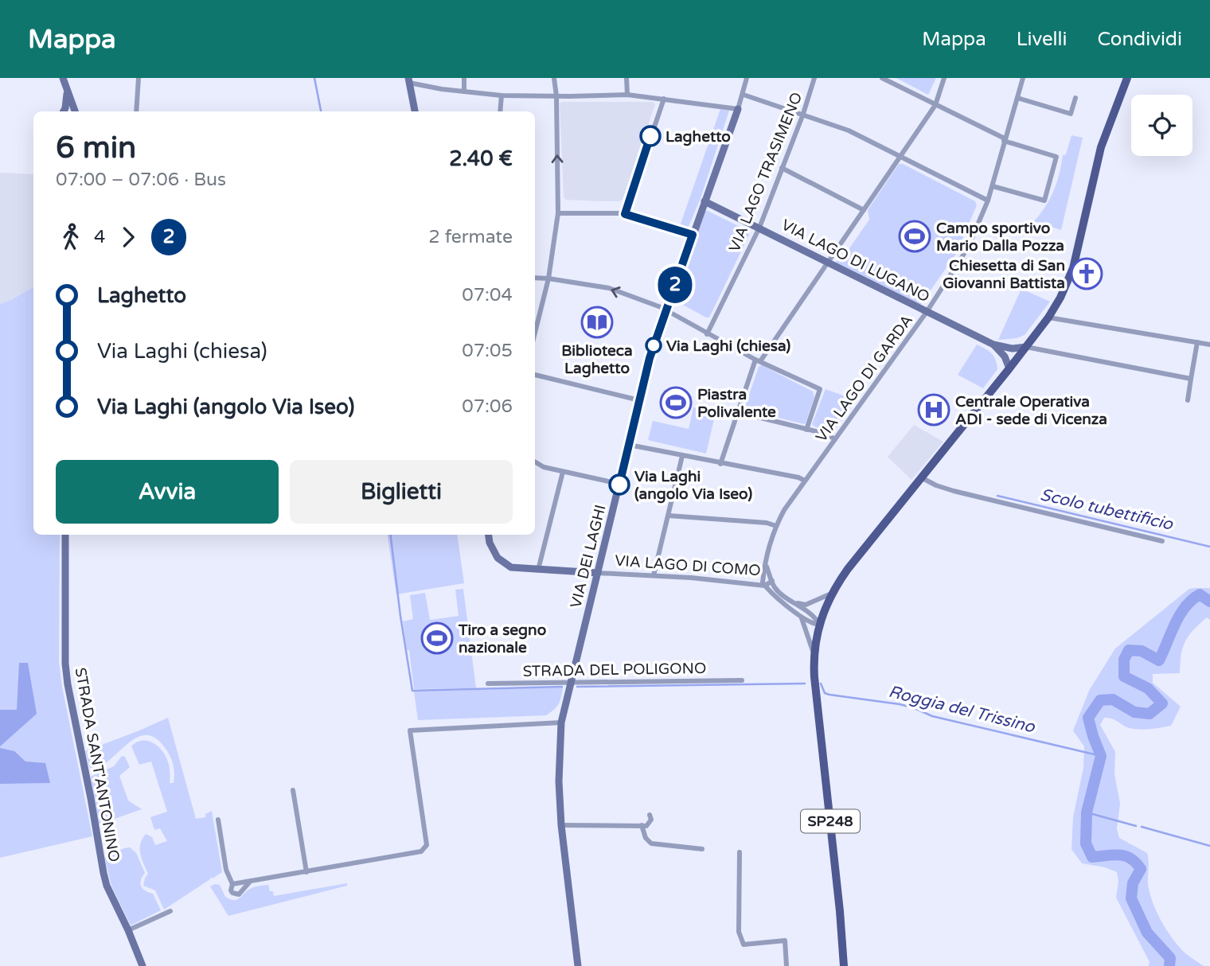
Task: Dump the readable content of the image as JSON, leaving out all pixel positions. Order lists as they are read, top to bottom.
{
  "streets": {
    "main road": ["SP248"],
    "street": [
      "VIA LAGO TRASIMENO",
      "VIA LAGO DI LUGANO",
      "VIA LAGO DI GARDA",
      "VIA DEI LAGHI",
      "VIA LAGO DI COMO",
      "STRADA DEL POLIGONO",
      "STRADA SANT'ANTONINO"
    ]
  },
  "crossings": [
    ["VIA LAGO TRASIMENO", "VIA LAGO DI LUGANO"],
    ["VIA LAGO DI LUGANO", "VIA LAGO DI GARDA"],
    ["VIA LAGO DI LUGANO", "VIA DEI LAGHI"],
    ["VIA LAGO DI LUGANO", "SP248"],
    ["VIA LAGO DI GARDA", "VIA LAGO DI COMO"],
    ["VIA DEI LAGHI", "VIA LAGO DI COMO"],
    ["VIA DEI LAGHI", "STRADA DEL POLIGONO"]
  ],
  "water": ["Scolo tubettificio", "Roggia del Trissino"],
  "places": {
    "other": ["Laghetto", "Via Laghi (chiesa)", "Via Laghi (angolo Via Iseo)"],
    "sports": ["Campo sportivo Mario Dalla Pozza", "Piastra Polivalente", "Tiro a segno nazionale"],
    "church": ["Chiesetta di San Giovanni Battista"],
    "library": ["Biblioteca Laghetto"],
    "hospital": ["Centrale Operativa ADI - sede di Vicenza"]
  },
  "lines": ["bus line 2"],
  "page": {
    "header": "Mappa",
    "nav": ["Mappa", "Livelli", "Condividi"],
    "on_map": "2",
    "heading": ["6 min", "07:00 – 07:06 · Bus", "2.40 €"],
    "legs": ["4", "2", "2 fermate"],
    "list": [
      {
        "name": "Laghetto",
        "value": "07:04"
      },
      {
        "name": "Via Laghi (chiesa)",
        "value": "07:05"
      },
      {
        "name": "Via Laghi (angolo Via Iseo)",
        "value": "07:06"
      }
    ],
    "buttons": ["Avvia", "Biglietti"]
  }
}
